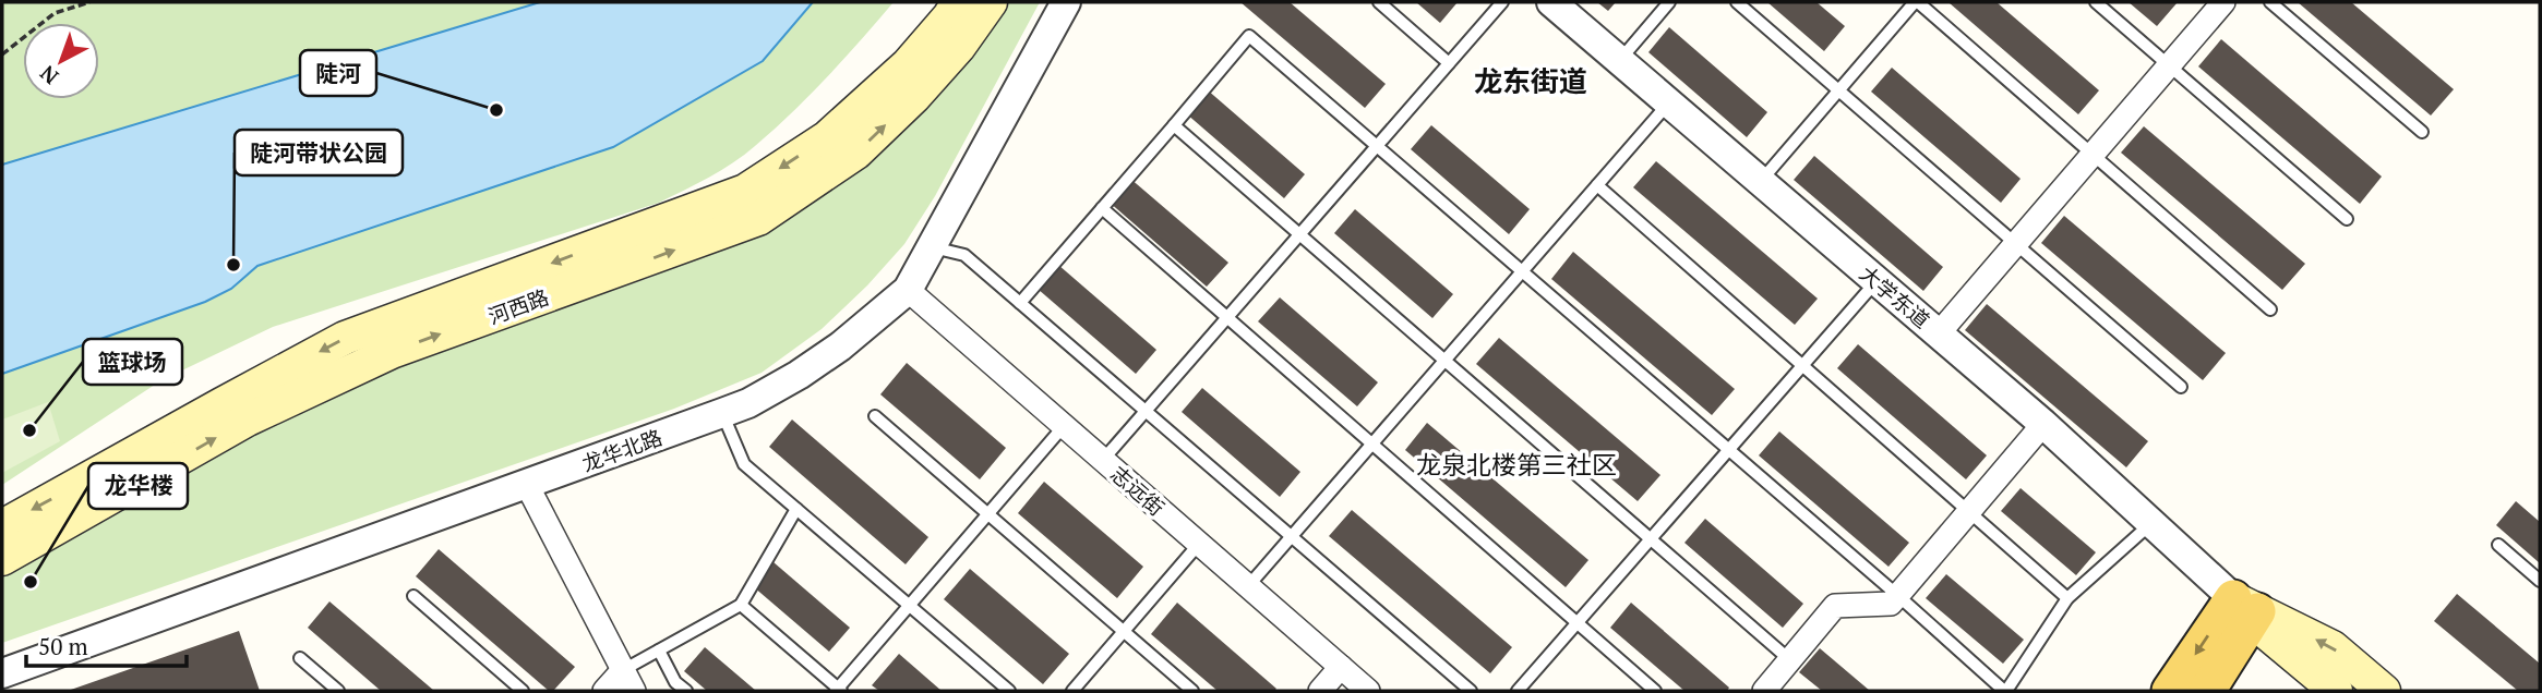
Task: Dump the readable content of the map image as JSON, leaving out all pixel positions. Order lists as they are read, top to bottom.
{
  "streets": {
    "main road": ["大学东道", "河西路"],
    "street": ["龙华北路", "志远街"]
  },
  "crossings": [
    ["龙华北路", "志远街"]
  ],
  "districts": ["龙东街道", "龙泉北楼第三社区"],
  "places": [
    "陡河",
    "陡河带状公园",
    "篮球场",
    "龙华楼"
  ],
  "scale_bar": "50 m",
  "north": "bottom left"
}
